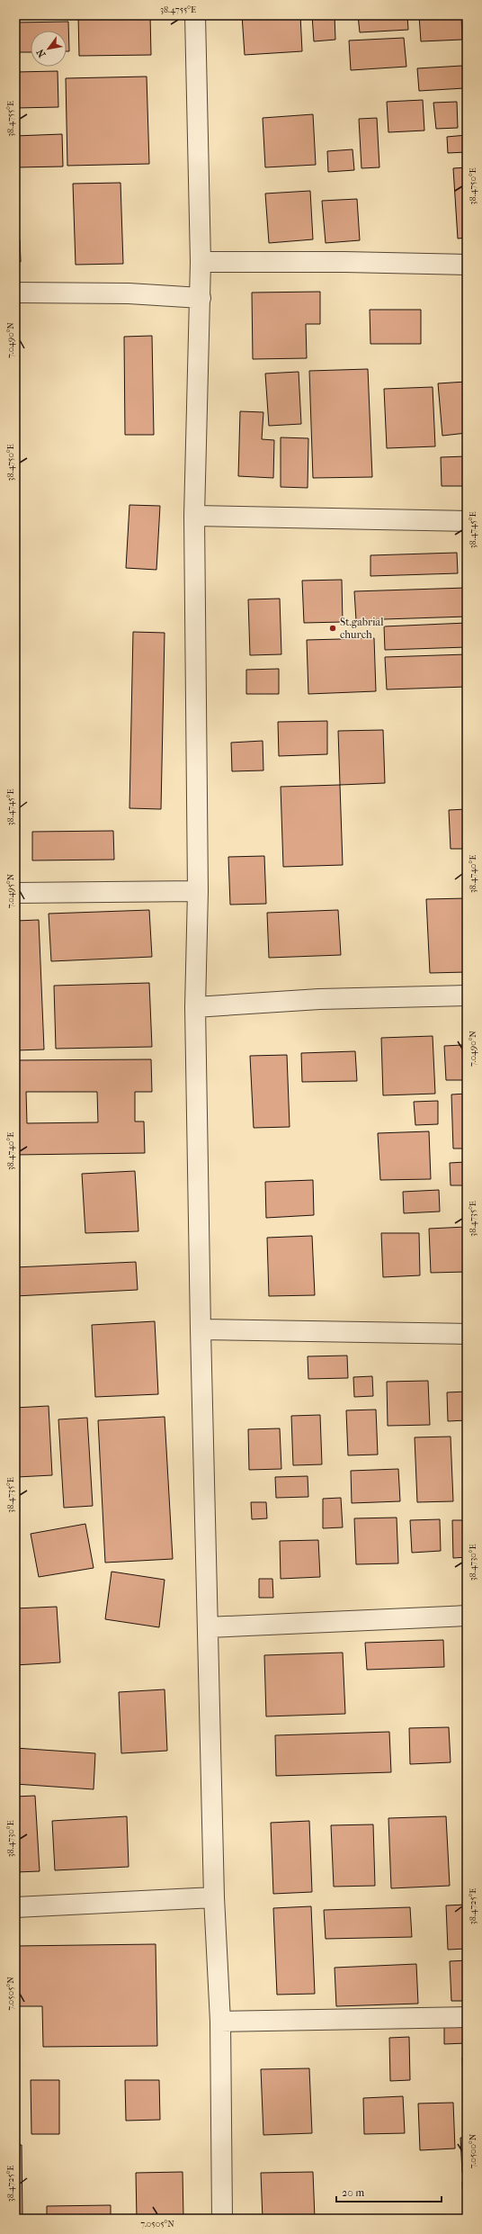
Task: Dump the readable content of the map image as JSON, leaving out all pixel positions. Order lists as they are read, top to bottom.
{
  "places": ["St.gabrial church"],
  "scale_bar": "20 m",
  "north": "bottom left",
  "coordinates": [
    "38.4755°E",
    "38.4750°E",
    "7.0490°N",
    "38.4745°E",
    "38.4740°E",
    "7.0495°N",
    "38.4735°E",
    "38.4730°E",
    "38.4725°E",
    "7.0505°N",
    "7.0500°N"
  ]
}
